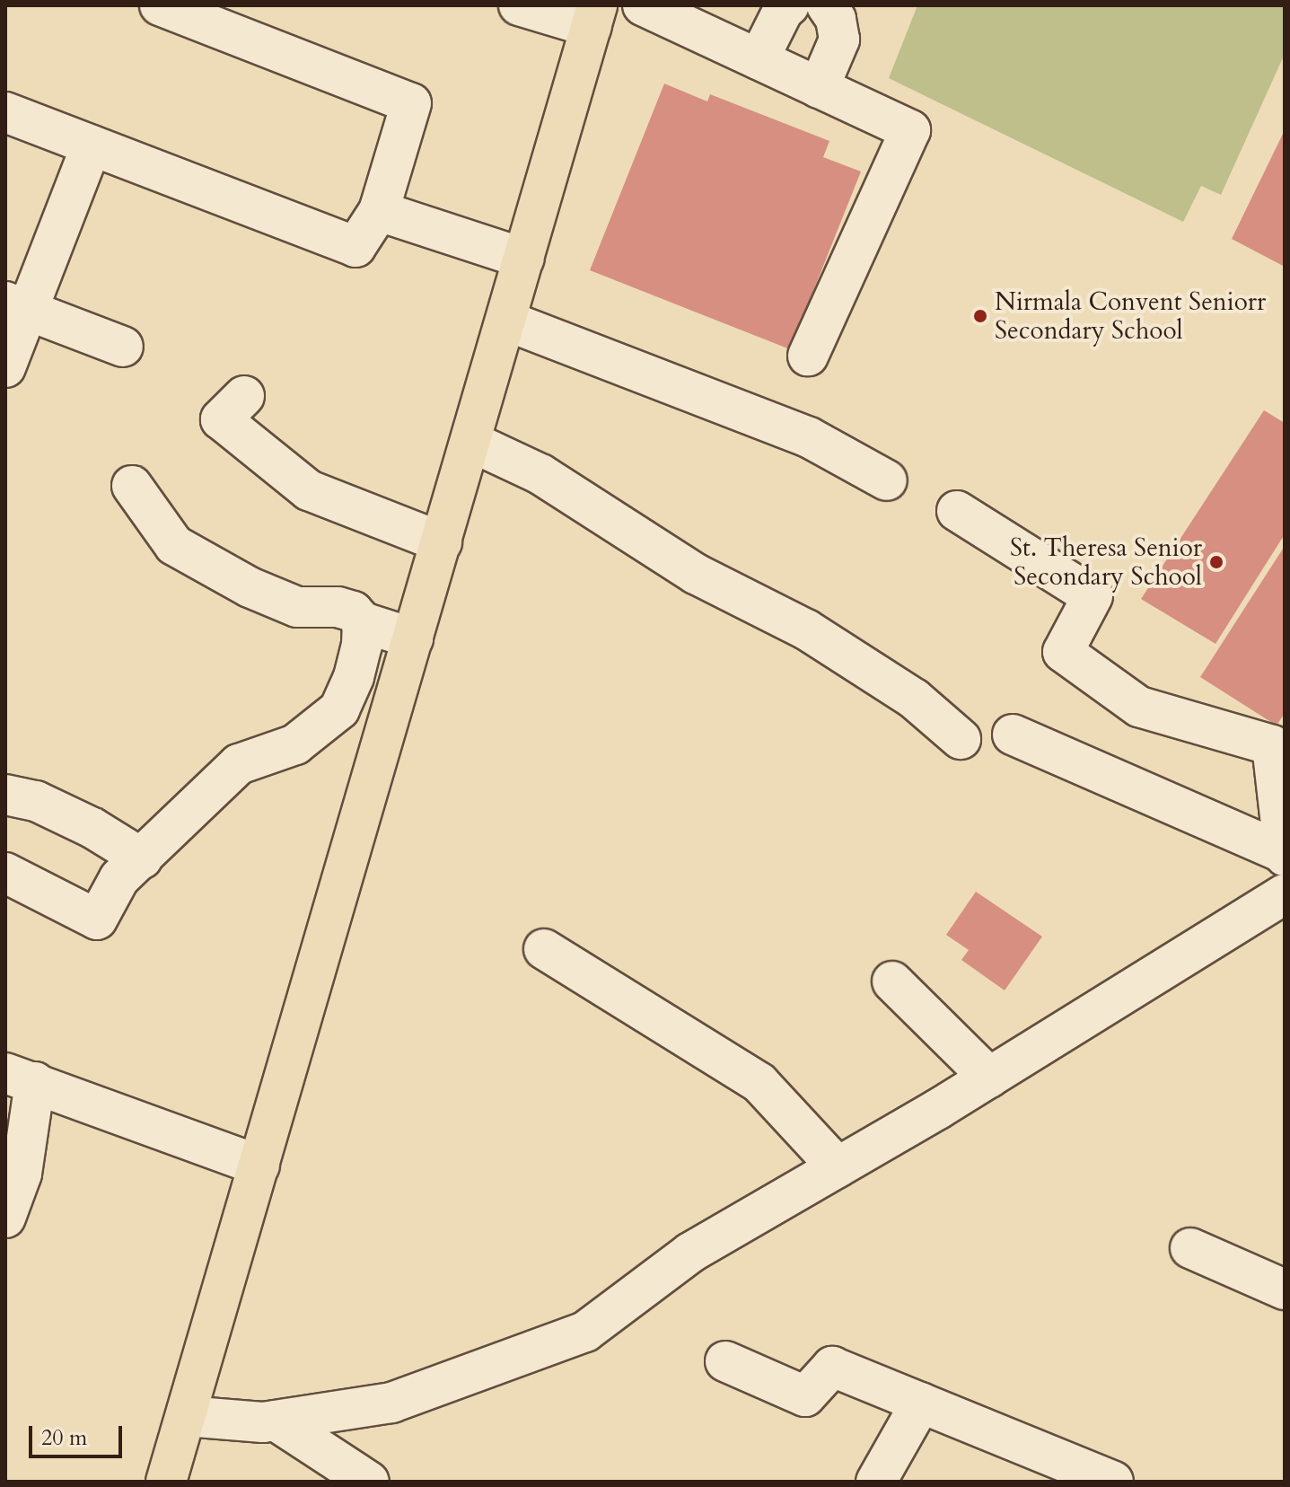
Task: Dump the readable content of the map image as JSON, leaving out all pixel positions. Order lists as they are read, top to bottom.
{
  "places": ["Nirmala Convent Seniorr Secondary School", "St. Theresa Senior Secondary School"],
  "scale_bar": "20 m"
}
